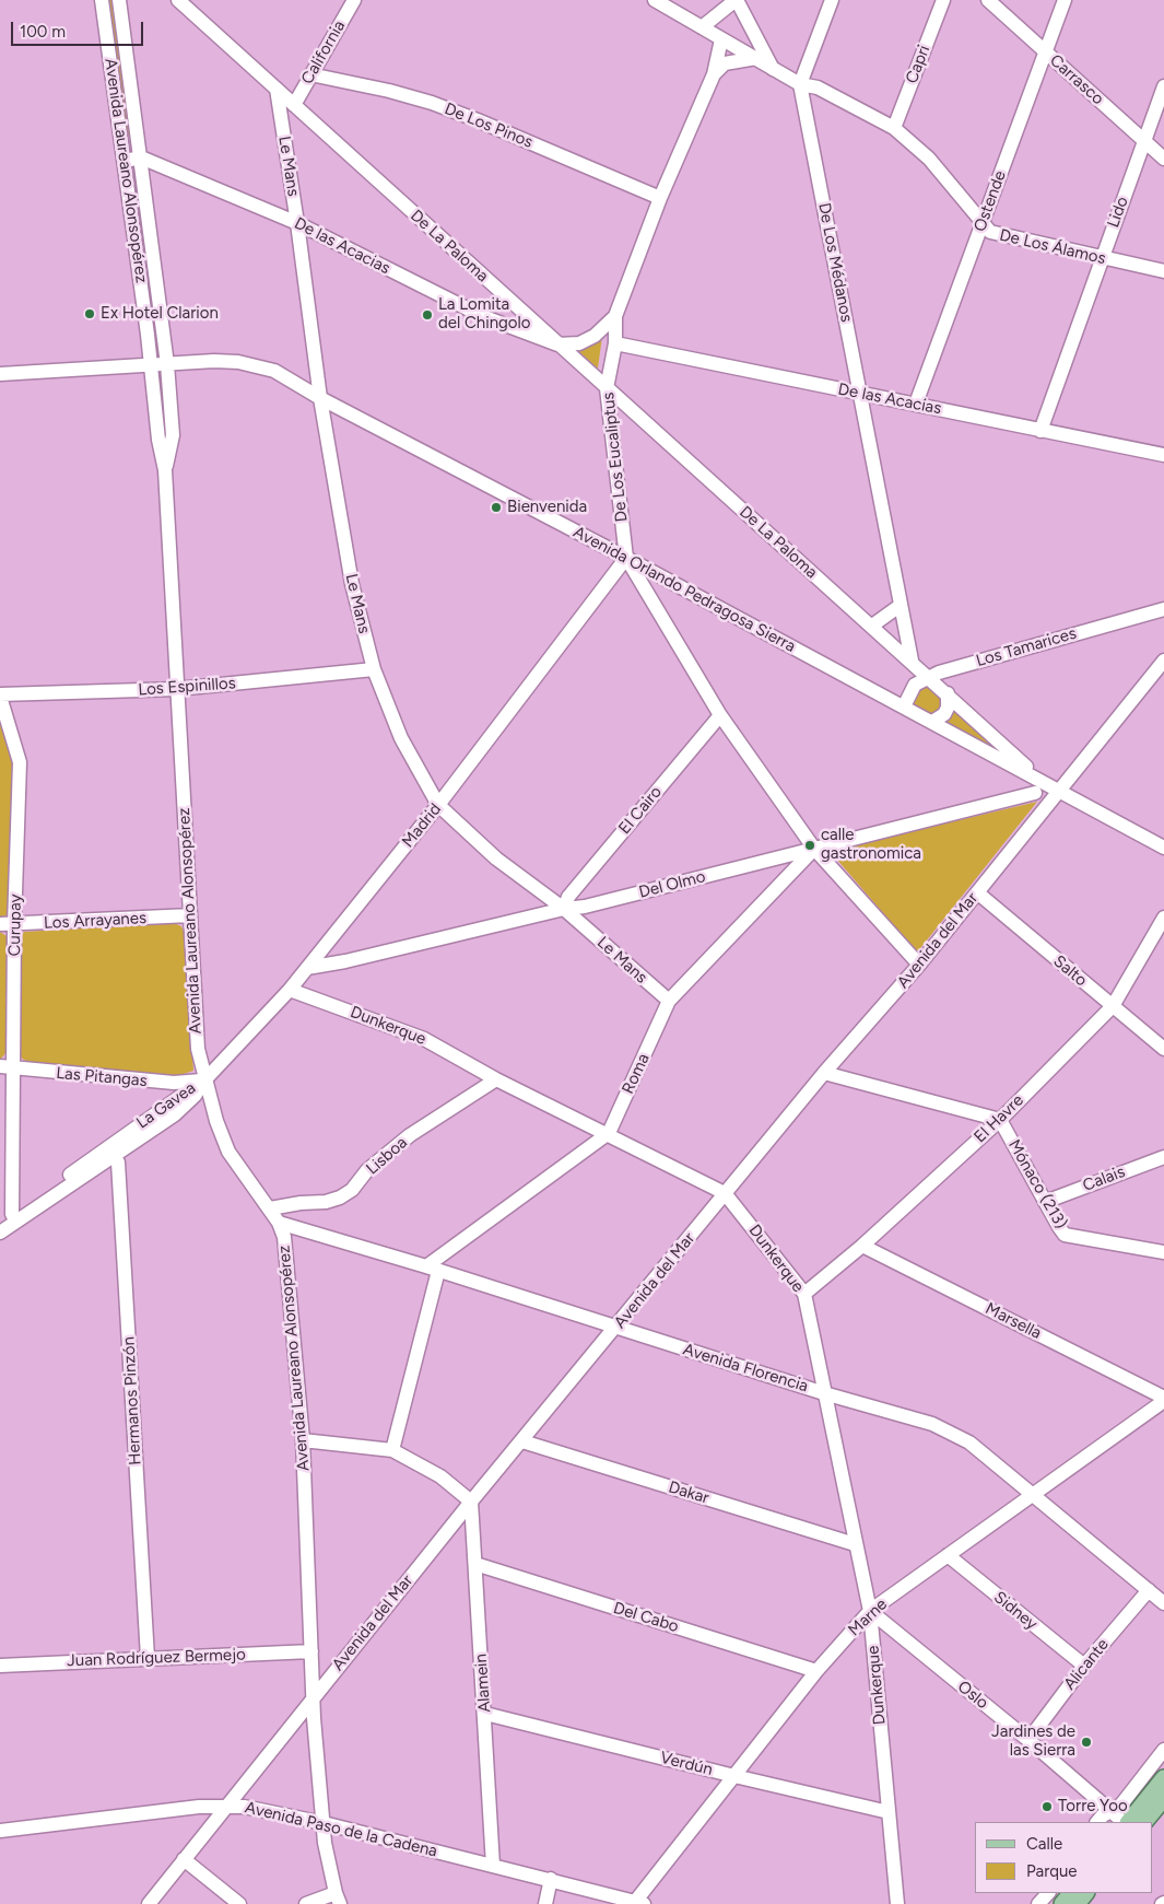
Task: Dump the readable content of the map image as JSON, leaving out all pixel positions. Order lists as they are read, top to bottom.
{
  "streets": {
    "street": [
      "California",
      "Capri",
      "Carrasco",
      "De Los Pinos",
      "Le Mans",
      "Avenida Laureano Alonsopérez",
      "Ostende",
      "Lido",
      "De las Acacias",
      "De La Paloma",
      "De Los Álamos",
      "De Los Médanos",
      "De Los Eucaliptus",
      "Avenida Orlando Pedragosa Sierra",
      "Los Tamarices",
      "Los Espinillos",
      "El Cairo",
      "Madrid",
      "Del Olmo",
      "Los Arrayanes",
      "Curupay",
      "Avenida del Mar",
      "Salto",
      "Dunkerque",
      "Roma",
      "Las Pitangas",
      "La Gavea",
      "El Havre",
      "Lisboa",
      "Calais",
      "Mónaco (213)",
      "Marsella",
      "Avenida Florencia",
      "Hermanos Pinzón",
      "Dakar",
      "Sidney",
      "Del Cabo",
      "Marne",
      "Juan Rodríguez Bermejo",
      "Alicante",
      "Alamein",
      "Oslo",
      "Verdún",
      "Avenida Paso de la Cadena"
    ]
  },
  "crossings": [
    ["California", "De Los Pinos"],
    ["California", "De La Paloma"],
    ["Capri", "De Los Álamos"],
    ["Carrasco", "Ostende"],
    ["Carrasco", "Lido"],
    ["De Los Pinos", "De Los Eucaliptus"],
    ["Le Mans", "De las Acacias"],
    ["Le Mans", "De La Paloma"],
    ["Le Mans", "Avenida Orlando Pedragosa Sierra"],
    ["Le Mans", "Los Espinillos"],
    ["Le Mans", "El Cairo"],
    ["Le Mans", "Madrid"],
    ["Le Mans", "Del Olmo"],
    ["Le Mans", "Roma"],
    ["Avenida Laureano Alonsopérez", "De las Acacias"],
    ["Avenida Laureano Alonsopérez", "Avenida Orlando Pedragosa Sierra"],
    ["Avenida Laureano Alonsopérez", "Los Espinillos"],
    ["Avenida Laureano Alonsopérez", "Madrid"],
    ["Avenida Laureano Alonsopérez", "Los Arrayanes"],
    ["Avenida Laureano Alonsopérez", "Avenida del Mar"],
    ["Avenida Laureano Alonsopérez", "Las Pitangas"],
    ["Avenida Laureano Alonsopérez", "La Gavea"],
    ["Avenida Laureano Alonsopérez", "Lisboa"],
    ["Avenida Laureano Alonsopérez", "Avenida Florencia"],
    ["Avenida Laureano Alonsopérez", "Juan Rodríguez Bermejo"],
    ["Avenida Laureano Alonsopérez", "Avenida Paso de la Cadena"],
    ["Ostende", "De las Acacias"],
    ["Ostende", "De Los Álamos"],
    ["Lido", "De las Acacias"],
    ["Lido", "De Los Álamos"],
    ["De las Acacias", "De La Paloma"],
    ["De las Acacias", "De Los Médanos"],
    ["De las Acacias", "De Los Eucaliptus"],
    ["De La Paloma", "De Los Médanos"],
    ["De La Paloma", "De Los Eucaliptus"],
    ["De La Paloma", "Avenida Orlando Pedragosa Sierra"],
    ["De La Paloma", "Los Tamarices"],
    ["De La Paloma", "Del Olmo"],
    ["De Los Álamos", "De Los Médanos"],
    ["De Los Eucaliptus", "Avenida Orlando Pedragosa Sierra"],
    ["De Los Eucaliptus", "El Cairo"],
    ["De Los Eucaliptus", "Madrid"],
    ["De Los Eucaliptus", "Del Olmo"],
    ["De Los Eucaliptus", "Avenida del Mar"],
    ["De Los Eucaliptus", "Roma"],
    ["Avenida Orlando Pedragosa Sierra", "Los Tamarices"],
    ["Avenida Orlando Pedragosa Sierra", "Madrid"],
    ["Avenida Orlando Pedragosa Sierra", "Del Olmo"],
    ["Avenida Orlando Pedragosa Sierra", "Avenida del Mar"],
    ["Los Espinillos", "Curupay"],
    ["El Cairo", "Del Olmo"],
    ["Madrid", "Del Olmo"],
    ["Madrid", "Dunkerque"],
    ["Madrid", "Las Pitangas"],
    ["Madrid", "La Gavea"],
    ["Del Olmo", "Roma"],
    ["Los Arrayanes", "Curupay"],
    ["Curupay", "Las Pitangas"],
    ["Curupay", "La Gavea"],
    ["Avenida del Mar", "Salto"],
    ["Avenida del Mar", "Dunkerque"],
    ["Avenida del Mar", "Avenida Florencia"],
    ["Avenida del Mar", "Dakar"],
    ["Avenida del Mar", "Alamein"],
    ["Avenida del Mar", "Avenida Paso de la Cadena"],
    ["Salto", "El Havre"],
    ["Dunkerque", "Roma"],
    ["Dunkerque", "El Havre"],
    ["Dunkerque", "Lisboa"],
    ["Dunkerque", "Avenida Florencia"],
    ["Dunkerque", "Dakar"],
    ["Dunkerque", "Marne"],
    ["Dunkerque", "Oslo"],
    ["Dunkerque", "Verdún"],
    ["Roma", "Avenida Florencia"],
    ["Las Pitangas", "La Gavea"],
    ["La Gavea", "Hermanos Pinzón"],
    ["El Havre", "Mónaco (213)"],
    ["El Havre", "Marsella"],
    ["Calais", "Mónaco (213)"],
    ["Marsella", "Marne"],
    ["Avenida Florencia", "Marne"],
    ["Avenida Florencia", "Alicante"],
    ["Hermanos Pinzón", "Juan Rodríguez Bermejo"],
    ["Sidney", "Marne"],
    ["Sidney", "Alicante"],
    ["Del Cabo", "Marne"],
    ["Del Cabo", "Alamein"],
    ["Marne", "Oslo"],
    ["Marne", "Verdún"],
    ["Marne", "Avenida Paso de la Cadena"],
    ["Alicante", "Oslo"],
    ["Alamein", "Verdún"],
    ["Alamein", "Avenida Paso de la Cadena"]
  ],
  "places": [
    "Ex Hotel Clarion",
    "La Lomita del Chingolo",
    "Bienvenida",
    "calle gastronomica",
    "Jardines de las Sierra",
    "Torre Yoo"
  ],
  "legend": ["Calle", "Parque"],
  "scale_bar": "100 m"
}
